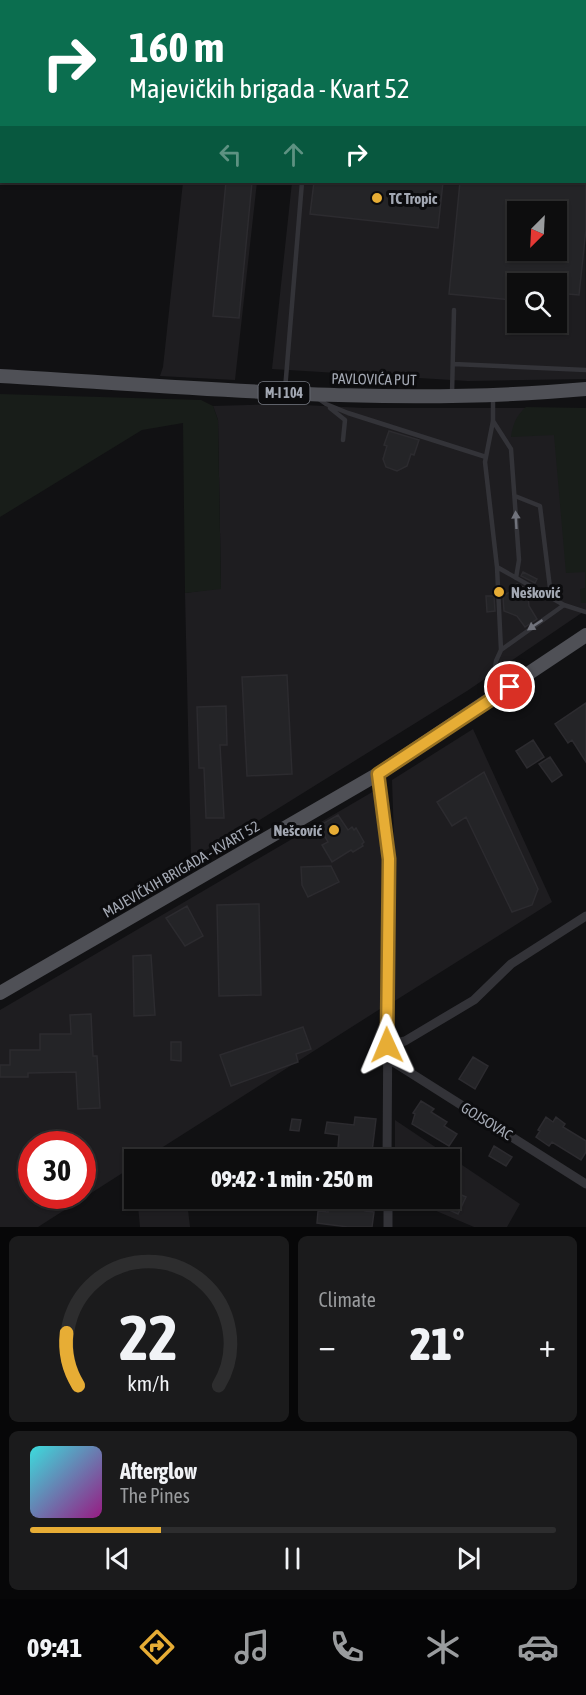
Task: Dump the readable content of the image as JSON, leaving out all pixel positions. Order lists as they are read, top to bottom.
{
  "streets": {
    "main road": ["PAVLOVIĆA PUT", "M-I 104", "MAJEVIČKIH BRIGADA - KVART 52"],
    "street": ["GOJSOVAC"]
  },
  "places": ["TC Tropic", "Nešković", "Nešcović"],
  "north": "bottom left",
  "page": {
    "turn": ["160 m", "Majevičkih brigada - Kvart 52"],
    "limit": "30",
    "trip": "09:42 · 1 min · 250 m",
    "tile": "Climate",
    "heat": ["−", "21°", "+"],
    "song": ["Afterglow", "The Pines"],
    "tabs": "09:41",
    "gauge": ["22", "km/h"]
  }
}
